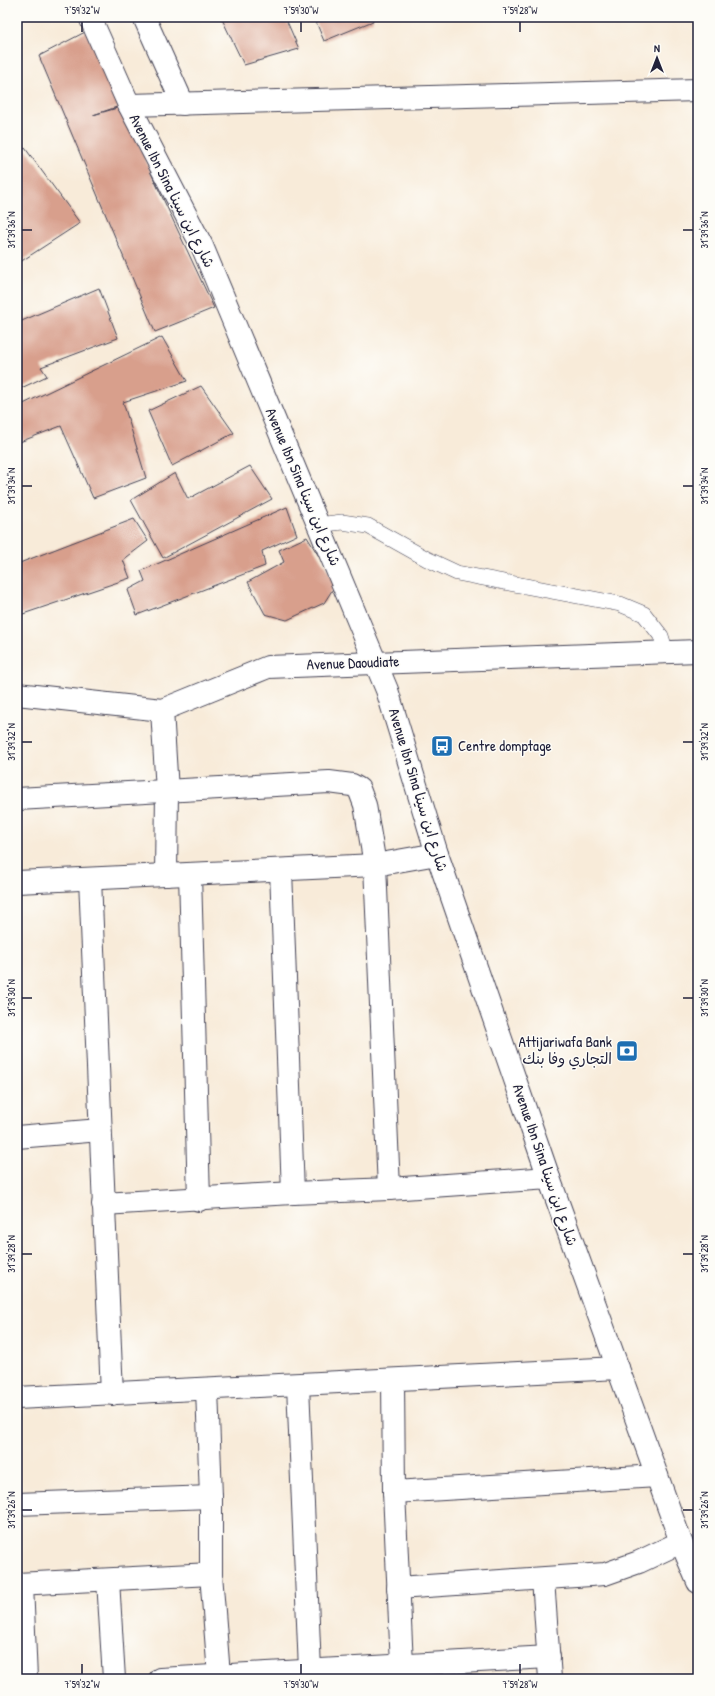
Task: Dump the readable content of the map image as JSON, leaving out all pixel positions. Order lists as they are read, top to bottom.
{
  "streets": {
    "street": ["Avenue Ibn Sina شارع ابن سينا", "Avenue Daoudiate"]
  },
  "crossings": [
    ["Avenue Ibn Sina شارع ابن سينا", "Avenue Daoudiate"]
  ],
  "places": {
    "bus stop": ["Centre domptage"],
    "bank": ["Attijariwafa Bank التجاري وفا بنك"]
  },
  "north": "top",
  "coordinates": [
    "7°59'32\"W",
    "7°59'30\"W",
    "7°59'28\"W",
    "31°39'36\"N",
    "31°39'34\"N",
    "31°39'32\"N",
    "31°39'30\"N",
    "31°39'28\"N",
    "31°39'26\"N"
  ]
}
